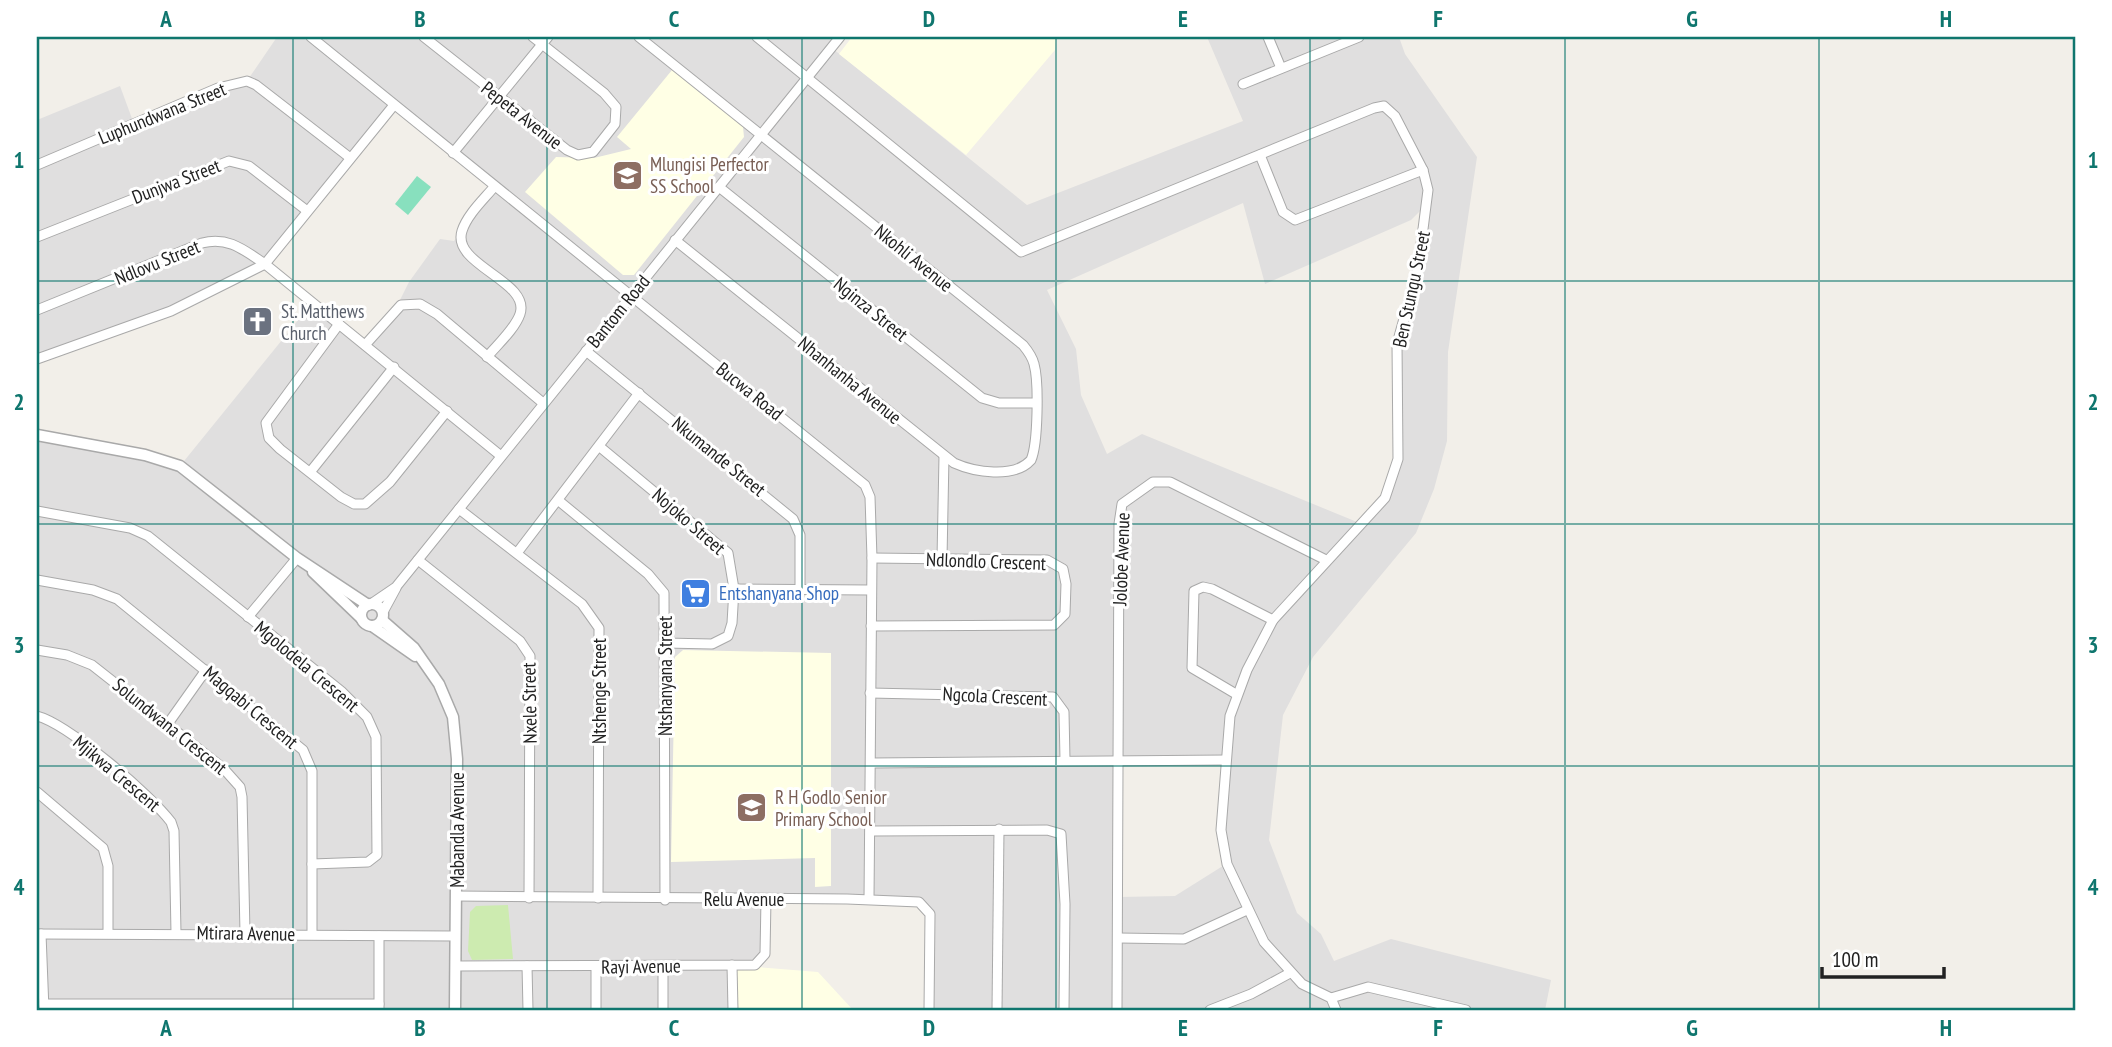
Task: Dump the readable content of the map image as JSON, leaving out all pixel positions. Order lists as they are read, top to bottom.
{
  "streets": {
    "street": [
      "Luphundwana Street",
      "Pepeta Avenue",
      "Dunjwa Street",
      "Nkohli Avenue",
      "Ndlovu Street",
      "Ben Stungu Street",
      "Nginza Street",
      "Bantom Road",
      "Nhanhanha Avenue",
      "Bucwa Road",
      "Nkumande Street",
      "Nojoko Street",
      "Jolobe Avenue",
      "Ndlondlo Crescent",
      "Mgolodela Crescent",
      "Ntshanyana Street",
      "Ntshenge Street",
      "Ngcola Crescent",
      "Nxele Street",
      "Magqabi Crescent",
      "Solundwana Crescent",
      "Mjikwa Crescent",
      "Mabandla Avenue",
      "Relu Avenue",
      "Mtirara Avenue",
      "Rayi Avenue"
    ]
  },
  "crossings": [
    ["Nkohli Avenue", "Nginza Street"],
    ["Nkohli Avenue", "Bantom Road"],
    ["Nkohli Avenue", "Nhanhanha Avenue"],
    ["Ndlovu Street", "Bantom Road"],
    ["Ben Stungu Street", "Bantom Road"],
    ["Ben Stungu Street", "Jolobe Avenue"],
    ["Nginza Street", "Bantom Road"],
    ["Bantom Road", "Nhanhanha Avenue"],
    ["Bantom Road", "Bucwa Road"],
    ["Bantom Road", "Nkumande Street"],
    ["Bantom Road", "Ntshenge Street"],
    ["Bantom Road", "Nxele Street"],
    ["Bantom Road", "Mabandla Avenue"],
    ["Bucwa Road", "Ndlondlo Crescent"],
    ["Bucwa Road", "Ngcola Crescent"],
    ["Bucwa Road", "Relu Avenue"],
    ["Nojoko Street", "Ntshanyana Street"],
    ["Mgolodela Crescent", "Magqabi Crescent"],
    ["Ntshanyana Street", "Relu Avenue"],
    ["Ntshenge Street", "Relu Avenue"],
    ["Nxele Street", "Relu Avenue"],
    ["Magqabi Crescent", "Mtirara Avenue"],
    ["Solundwana Crescent", "Mtirara Avenue"],
    ["Mjikwa Crescent", "Mtirara Avenue"],
    ["Mabandla Avenue", "Relu Avenue"],
    ["Mabandla Avenue", "Mtirara Avenue"],
    ["Mabandla Avenue", "Rayi Avenue"],
    ["Relu Avenue", "Rayi Avenue"]
  ],
  "places": {
    "school or university": ["Mlungisi Perfector SS School", "R H Godlo Senior Primary School"],
    "church": ["St. Matthews Church"],
    "supermarket": ["Entshanyana Shop"]
  },
  "scale_bar": "100 m",
  "grid": {
    "columns": [
      "A",
      "B",
      "C",
      "D",
      "E",
      "F",
      "G",
      "H"
    ],
    "rows": [
      "1",
      "2",
      "3",
      "4"
    ]
  }
}
